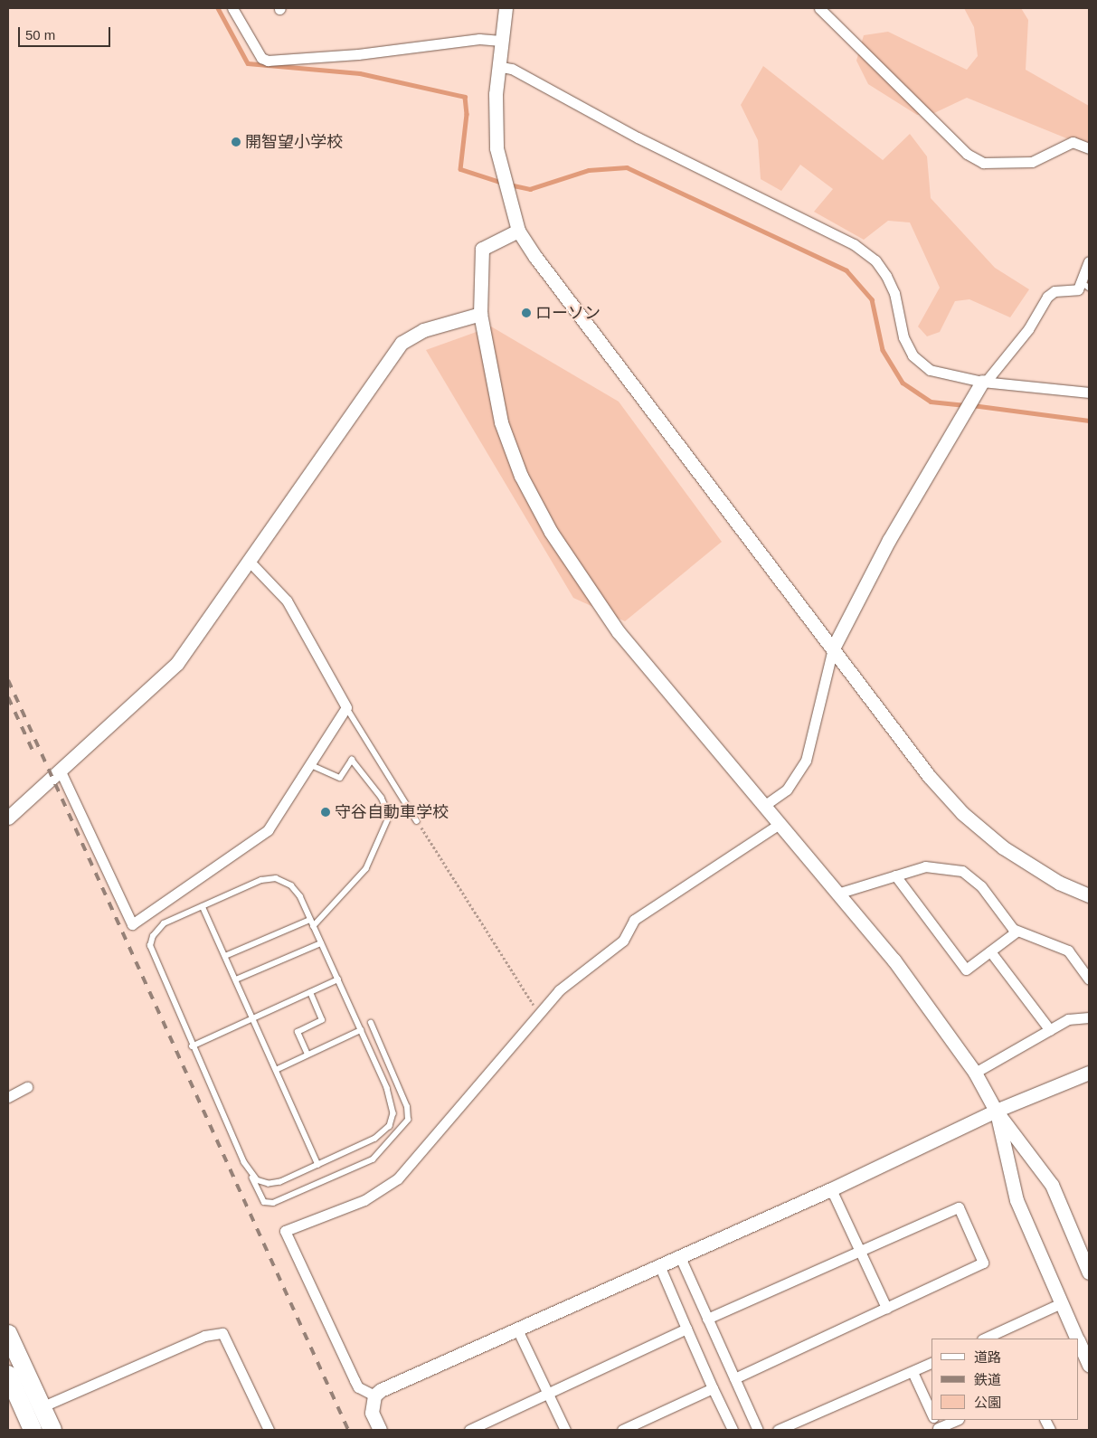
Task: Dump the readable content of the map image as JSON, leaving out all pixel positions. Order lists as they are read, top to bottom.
{
  "places": ["開智望小学校", "ローソン", "守谷自動車学校"],
  "legend": ["道路", "鉄道", "公園"],
  "scale_bar": "50 m"
}
